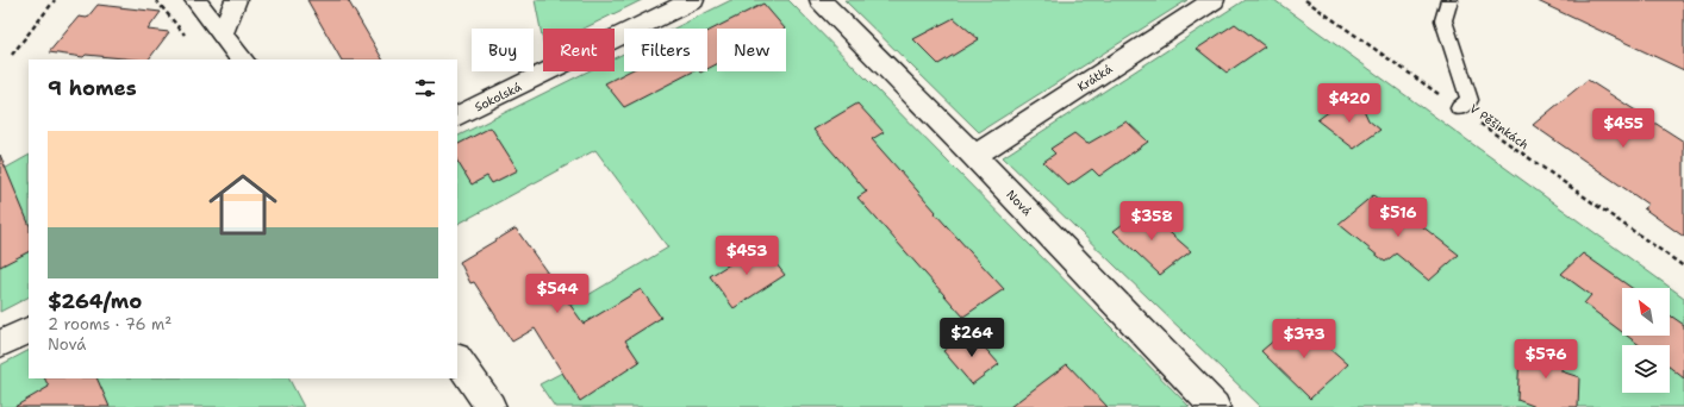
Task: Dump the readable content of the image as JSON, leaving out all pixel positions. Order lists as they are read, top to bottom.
{
  "streets": {
    "street": ["Krátká", "Sokolská", "Nová"],
    "path": ["V Pěšinkách"]
  },
  "crossings": [
    ["Krátká", "Nová"]
  ],
  "north": "top left",
  "page": {
    "chip": [
      "Buy",
      "Rent",
      "Filters",
      "New"
    ],
    "heading": "9 homes",
    "price": [
      "$420",
      "$455",
      "$516",
      "$358",
      "$453",
      "$544",
      "$264",
      "$373",
      "$576"
    ],
    "list": [
      {
        "name": "$264/mo",
        "note": "2 rooms · 76 m² · Nová"
      }
    ]
  }
}
